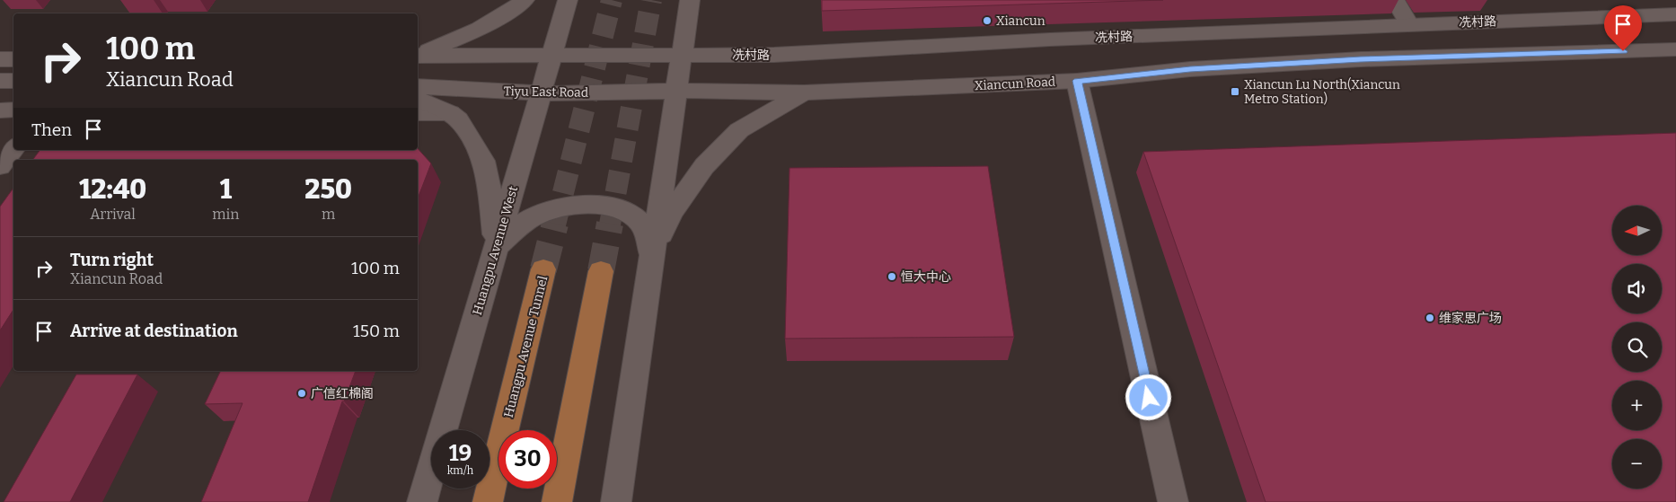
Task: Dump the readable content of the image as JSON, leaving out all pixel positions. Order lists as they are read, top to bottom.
{
  "streets": {
    "main road": [
      "冼村路",
      "Xiancun Road",
      "Tiyu East Road",
      "Huangpu Avenue West",
      "Huangpu Avenue Tunnel"
    ]
  },
  "crossings": [
    ["冼村路", "Huangpu Avenue West"],
    ["Xiancun Road", "Tiyu East Road"],
    ["Tiyu East Road", "Huangpu Avenue West"]
  ],
  "places": {
    "other": [
      "Xiancun",
      "恒大中心",
      "维家思广场",
      "广信红棉阁"
    ],
    "transit": ["Xiancun Lu North(Xiancun Metro Station)"]
  },
  "north": "left",
  "page": {
    "turn": ["100 m", "Xiancun Road"],
    "then": "Then",
    "eta": [
      "12:40",
      "Arrival",
      "1",
      "min",
      "250",
      "m"
    ],
    "map_buttons": ["+", "−"],
    "list": [
      {
        "name": "Turn right",
        "note": "Xiancun Road",
        "value": "100 m"
      },
      {
        "name": "Arrive at destination",
        "value": "150 m"
      }
    ],
    "speed": "19 km/h",
    "limit": "30"
  }
}
